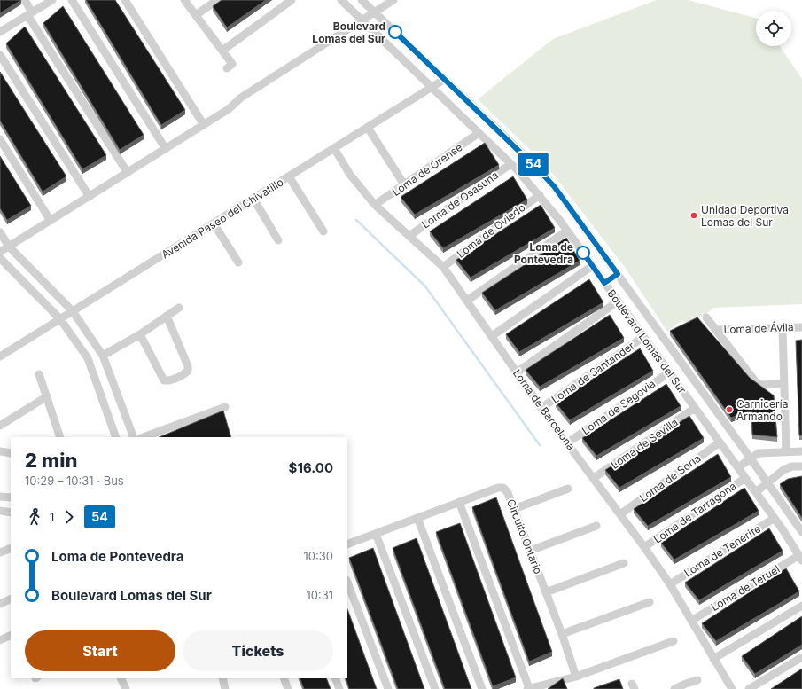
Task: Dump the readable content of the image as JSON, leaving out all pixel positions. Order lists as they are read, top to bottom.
{
  "streets": {
    "street": [
      "Loma de Orense",
      "Loma de Osasuna",
      "Avenida Paseo del Chivatillo",
      "Loma de Oviedo",
      "Loma de Ávila",
      "Boulevard Lomas del Sur",
      "Loma de Santander",
      "Loma de Segovia",
      "Loma de Barcelona",
      "Loma de Sevilla",
      "Loma de Soria",
      "Loma de Tarragona",
      "Circuito Ontario",
      "Loma de Tenerife",
      "Loma de Teruel"
    ]
  },
  "crossings": [
    ["Loma de Orense", "Boulevard Lomas del Sur"],
    ["Loma de Orense", "Loma de Barcelona"],
    ["Loma de Osasuna", "Boulevard Lomas del Sur"],
    ["Loma de Osasuna", "Loma de Barcelona"],
    ["Avenida Paseo del Chivatillo", "Boulevard Lomas del Sur"],
    ["Avenida Paseo del Chivatillo", "Loma de Barcelona"],
    ["Loma de Oviedo", "Boulevard Lomas del Sur"],
    ["Loma de Oviedo", "Loma de Barcelona"],
    ["Boulevard Lomas del Sur", "Loma de Santander"],
    ["Boulevard Lomas del Sur", "Loma de Segovia"],
    ["Boulevard Lomas del Sur", "Loma de Sevilla"],
    ["Boulevard Lomas del Sur", "Loma de Soria"],
    ["Boulevard Lomas del Sur", "Loma de Tarragona"],
    ["Boulevard Lomas del Sur", "Loma de Tenerife"],
    ["Boulevard Lomas del Sur", "Loma de Teruel"],
    ["Loma de Santander", "Loma de Barcelona"],
    ["Loma de Segovia", "Loma de Barcelona"],
    ["Loma de Barcelona", "Loma de Sevilla"],
    ["Loma de Barcelona", "Loma de Soria"],
    ["Loma de Barcelona", "Loma de Tarragona"],
    ["Loma de Barcelona", "Loma de Tenerife"],
    ["Loma de Barcelona", "Loma de Teruel"]
  ],
  "places": [
    "Boulevard Lomas del Sur",
    "Unidad Deportiva Lomas del Sur",
    "Loma de Pontevedra",
    "Carnicería Armando"
  ],
  "lines": ["bus line 54"],
  "page": {
    "on_map": "54",
    "heading": ["2 min", "10:29 – 10:31 · Bus", "$16.00"],
    "legs": ["1", "54"],
    "list": [
      {
        "name": "Loma de Pontevedra",
        "value": "10:30"
      },
      {
        "name": "Boulevard Lomas del Sur",
        "value": "10:31"
      }
    ],
    "buttons": ["Start", "Tickets"]
  }
}
